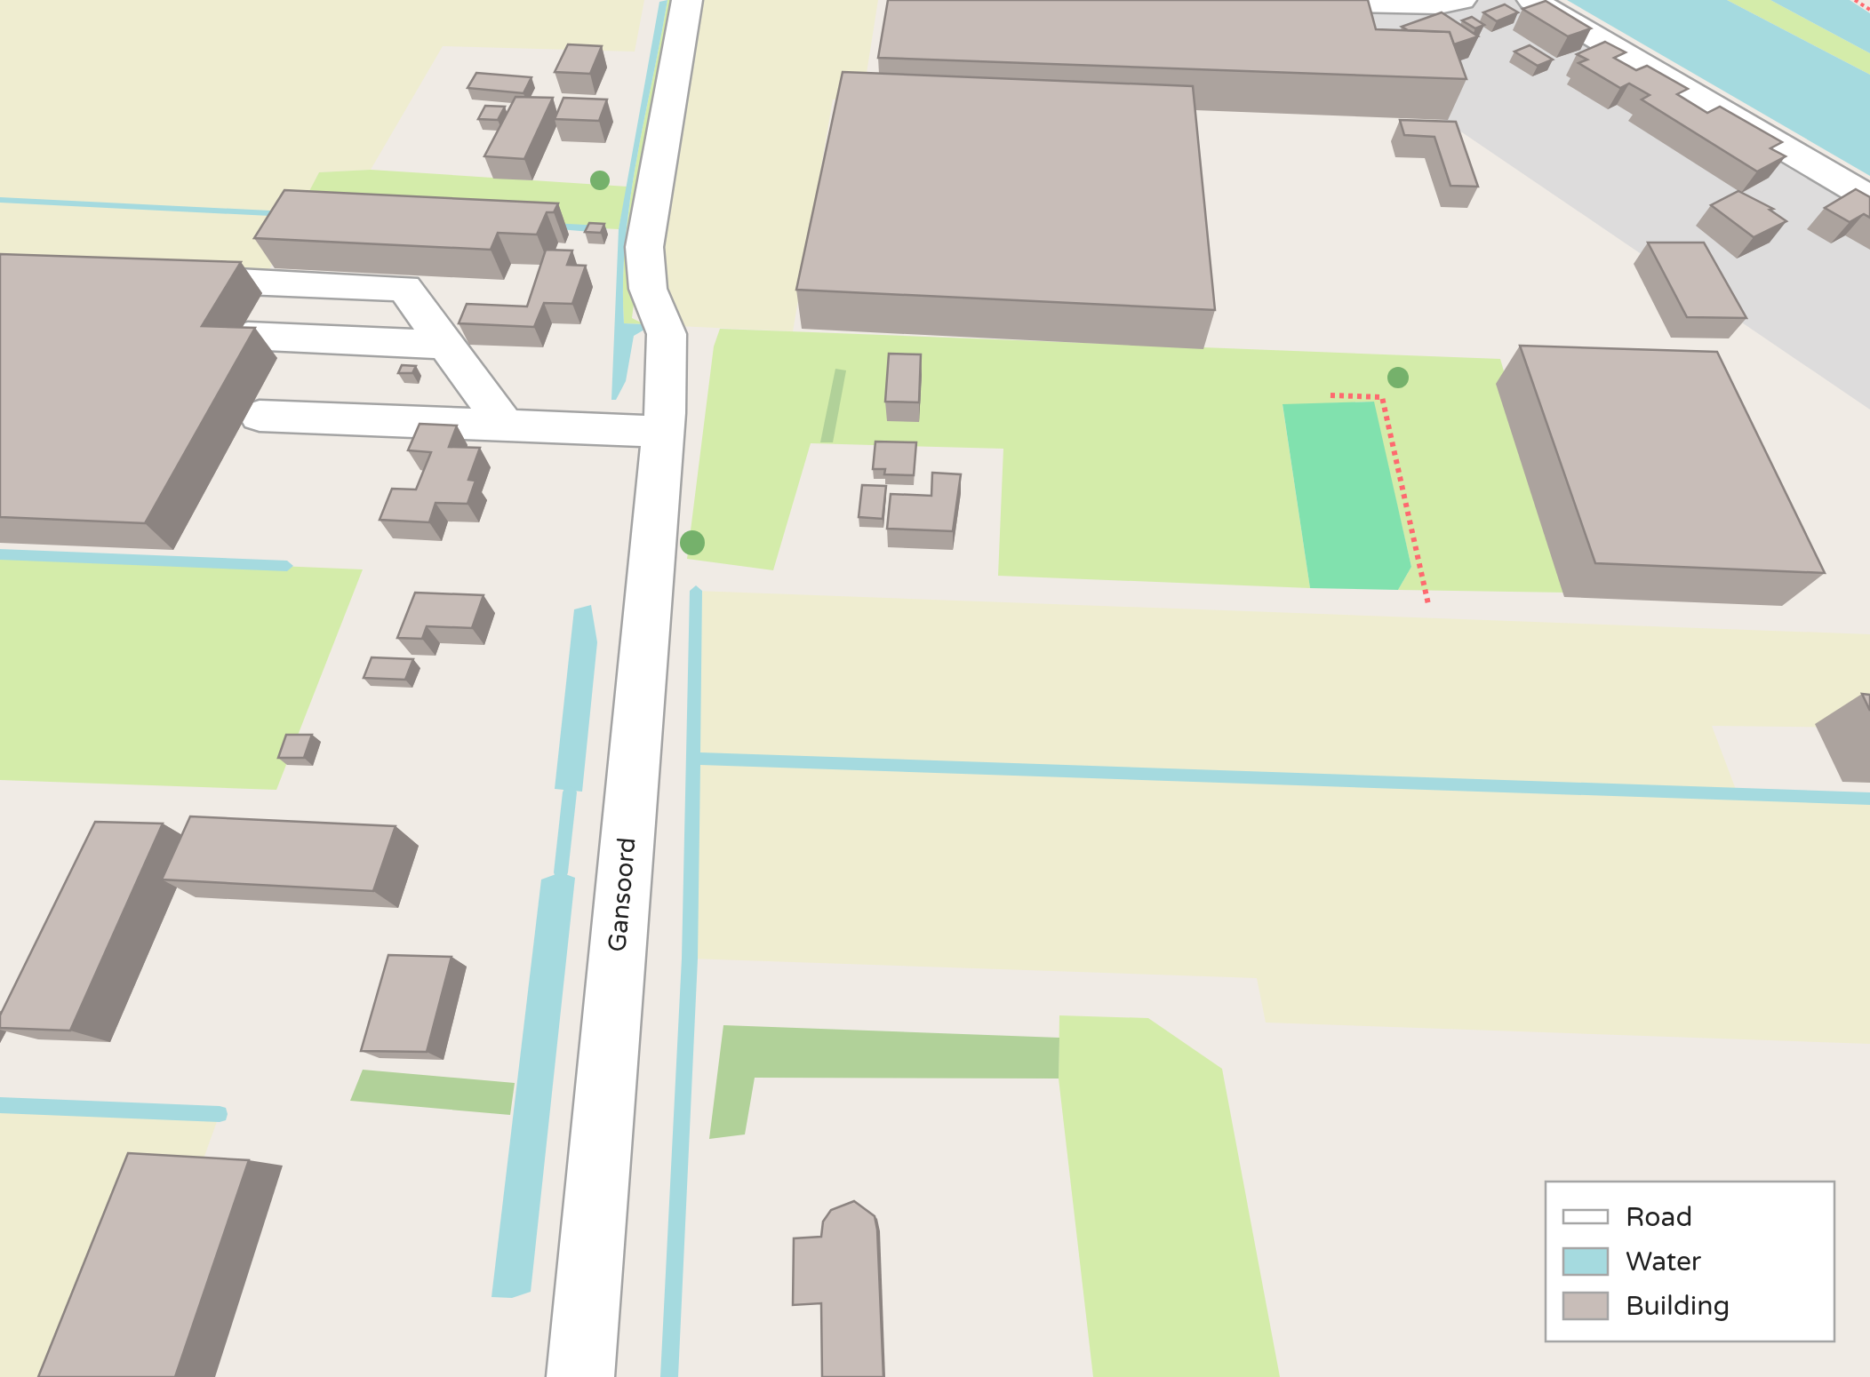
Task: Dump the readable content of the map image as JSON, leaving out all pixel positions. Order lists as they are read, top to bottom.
{
  "streets": {
    "street": ["Gansoord"]
  },
  "legend": ["Road", "Water", "Building"]
}
